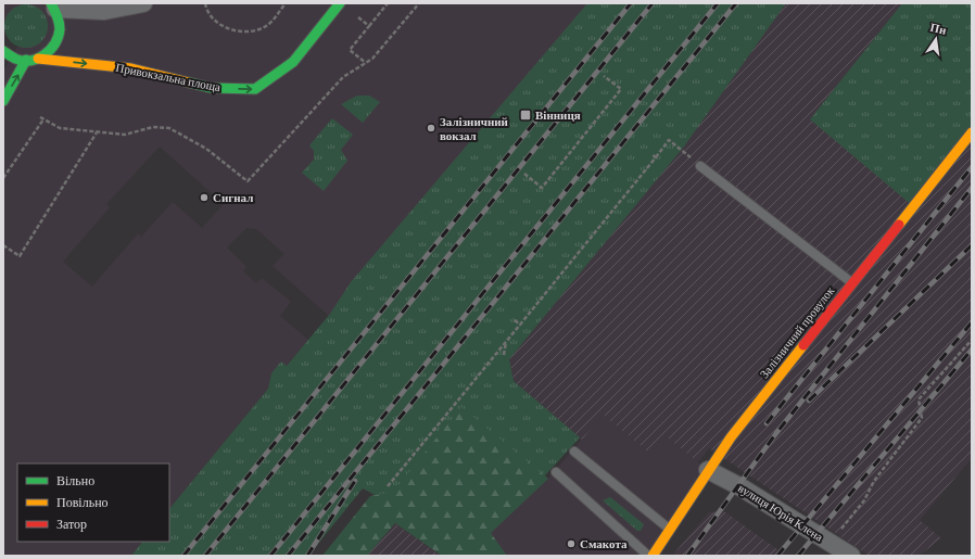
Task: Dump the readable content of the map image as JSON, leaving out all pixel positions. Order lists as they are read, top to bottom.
{
  "streets": {
    "street": ["Привокзальна площа", "Залізничний провулок", "вулиця Юрія Клена"]
  },
  "crossings": [
    ["Залізничний провулок", "вулиця Юрія Клена"]
  ],
  "one_way": ["Привокзальна площа"],
  "places": {
    "transit": ["Вінниця"],
    "other": ["Залізничний вокзал", "Сигнал", "Смакота"]
  },
  "legend": ["Вільно", "Повільно", "Затор"],
  "north": "top"
}
